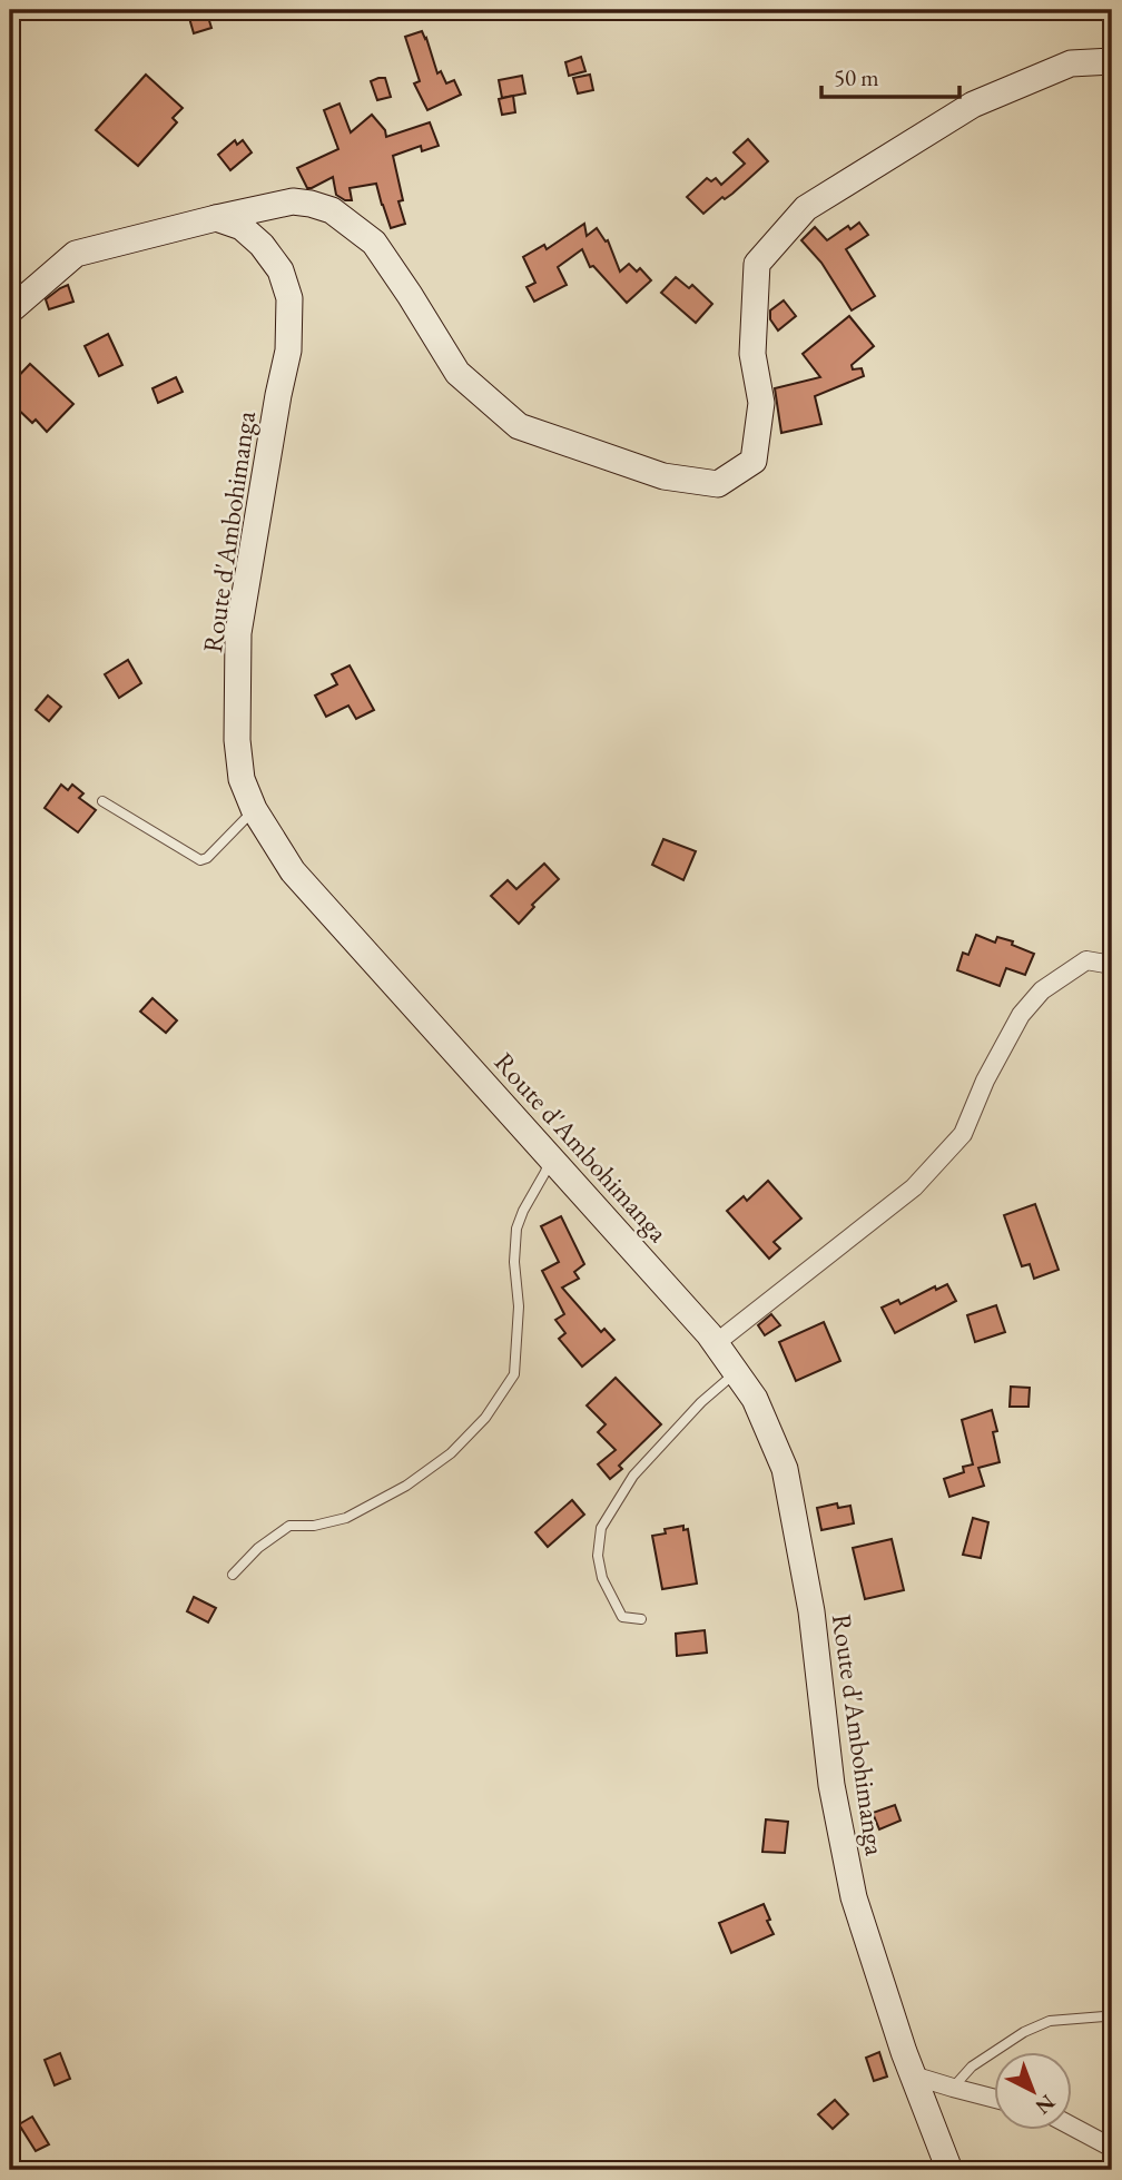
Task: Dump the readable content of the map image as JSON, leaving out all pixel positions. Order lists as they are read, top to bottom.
{
  "streets": {
    "street": ["Route d'Ambohimanga"]
  },
  "scale_bar": "50 m",
  "north": "bottom right"
}
